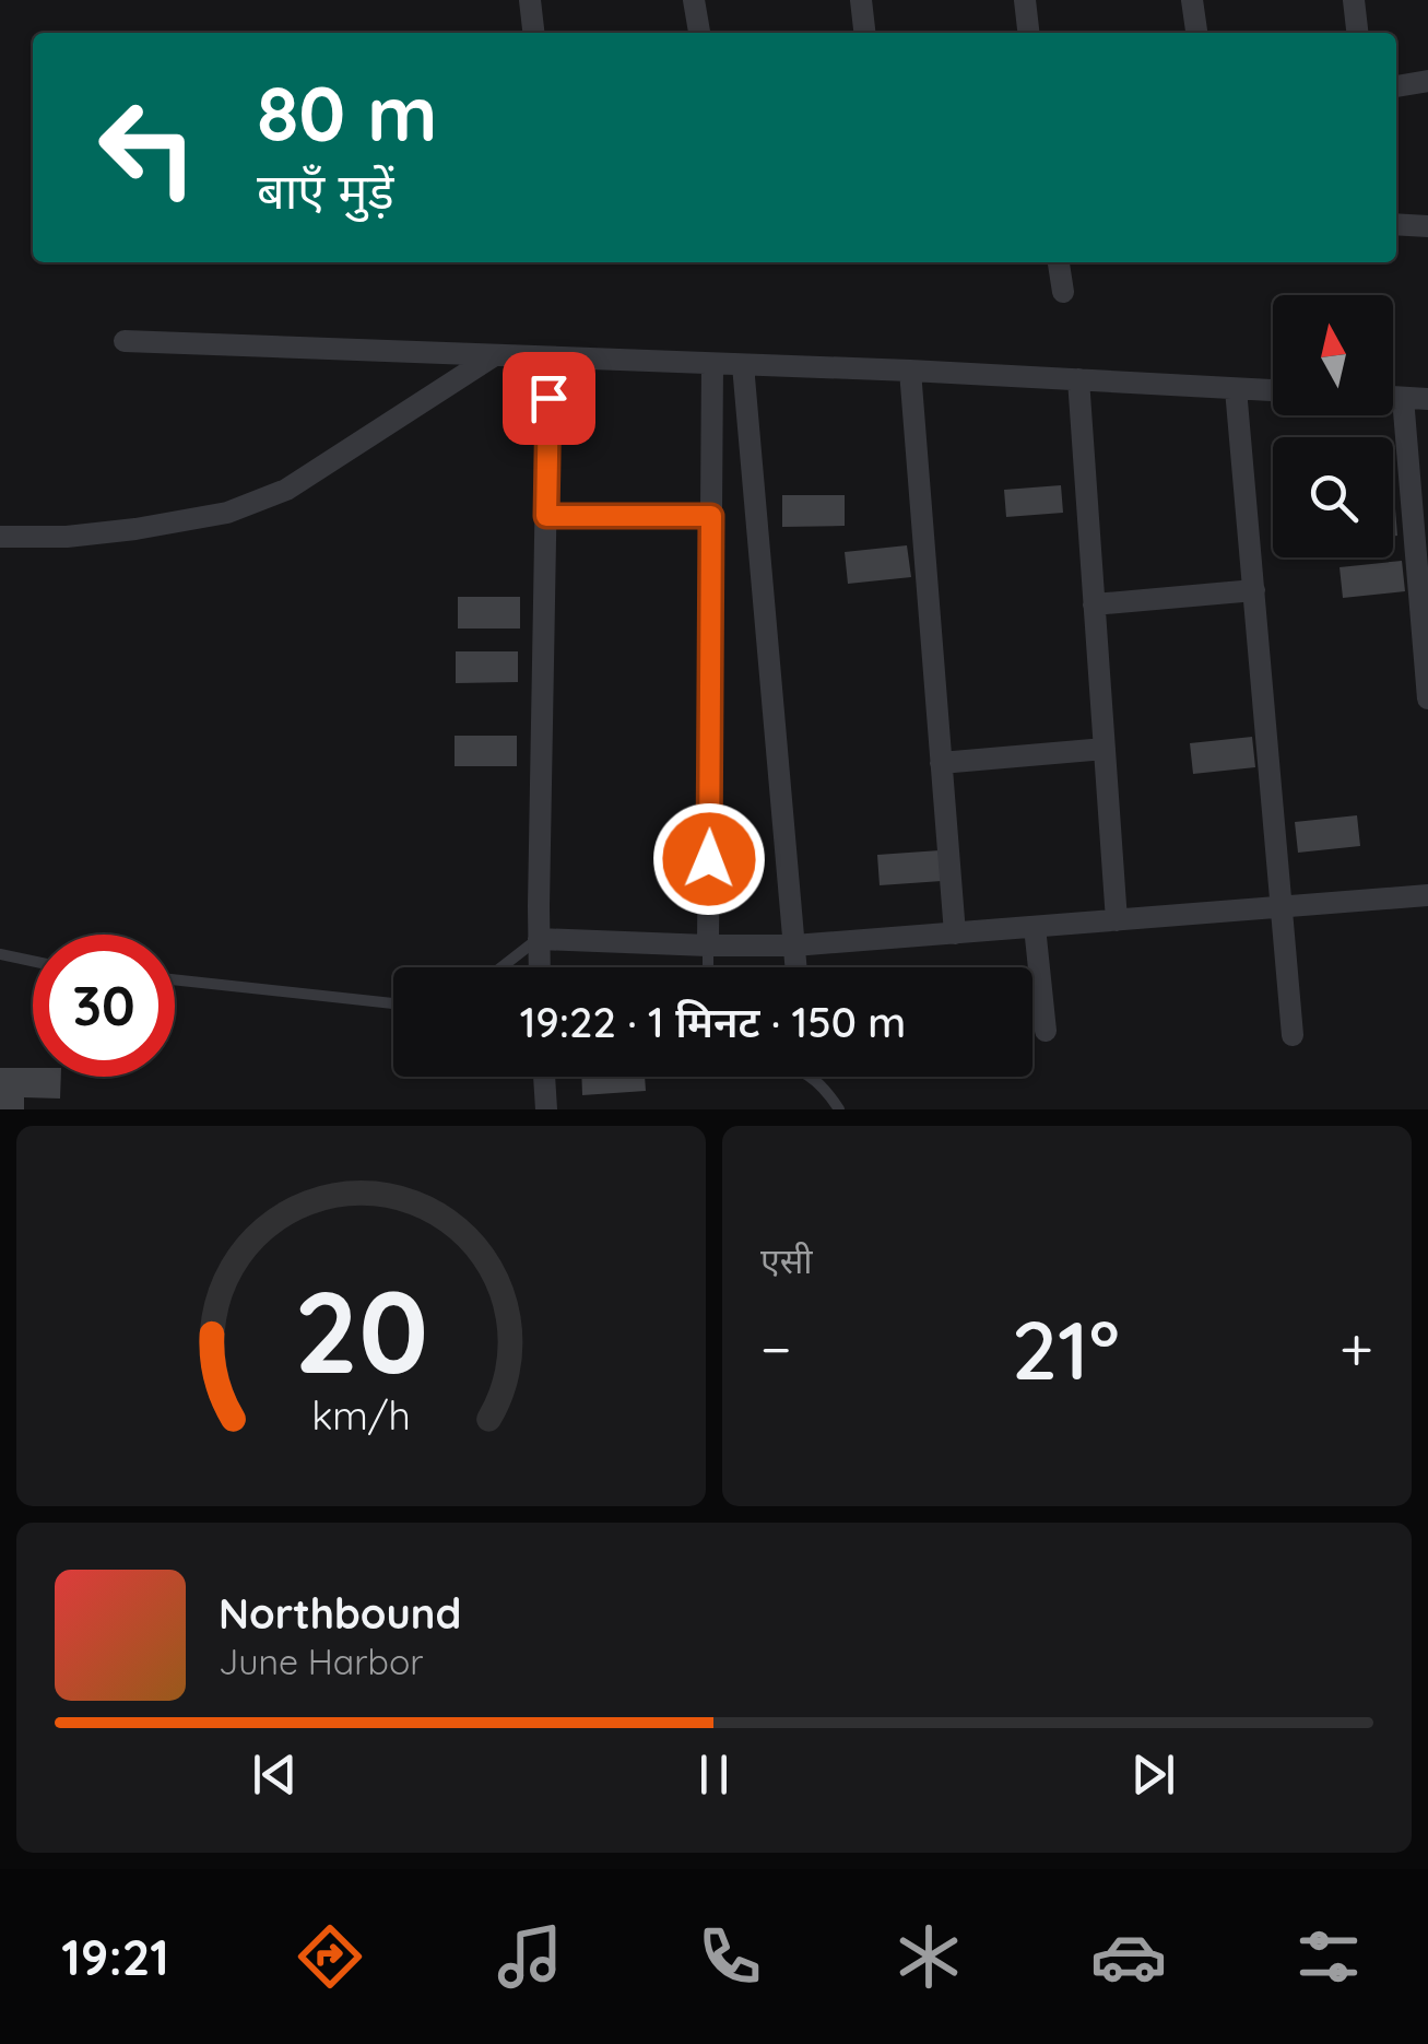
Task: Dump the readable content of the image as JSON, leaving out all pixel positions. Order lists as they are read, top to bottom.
{
  "north": "top",
  "page": {
    "turn": ["80 m", "बाएँ मुड़ें"],
    "limit": "30",
    "trip": "19:22 · 1 मिनट · 150 m",
    "tile": "एसी",
    "heat": ["−", "21°", "+"],
    "song": ["Northbound", "June Harbor"],
    "tabs": "19:21",
    "gauge": ["20", "km/h"]
  }
}
